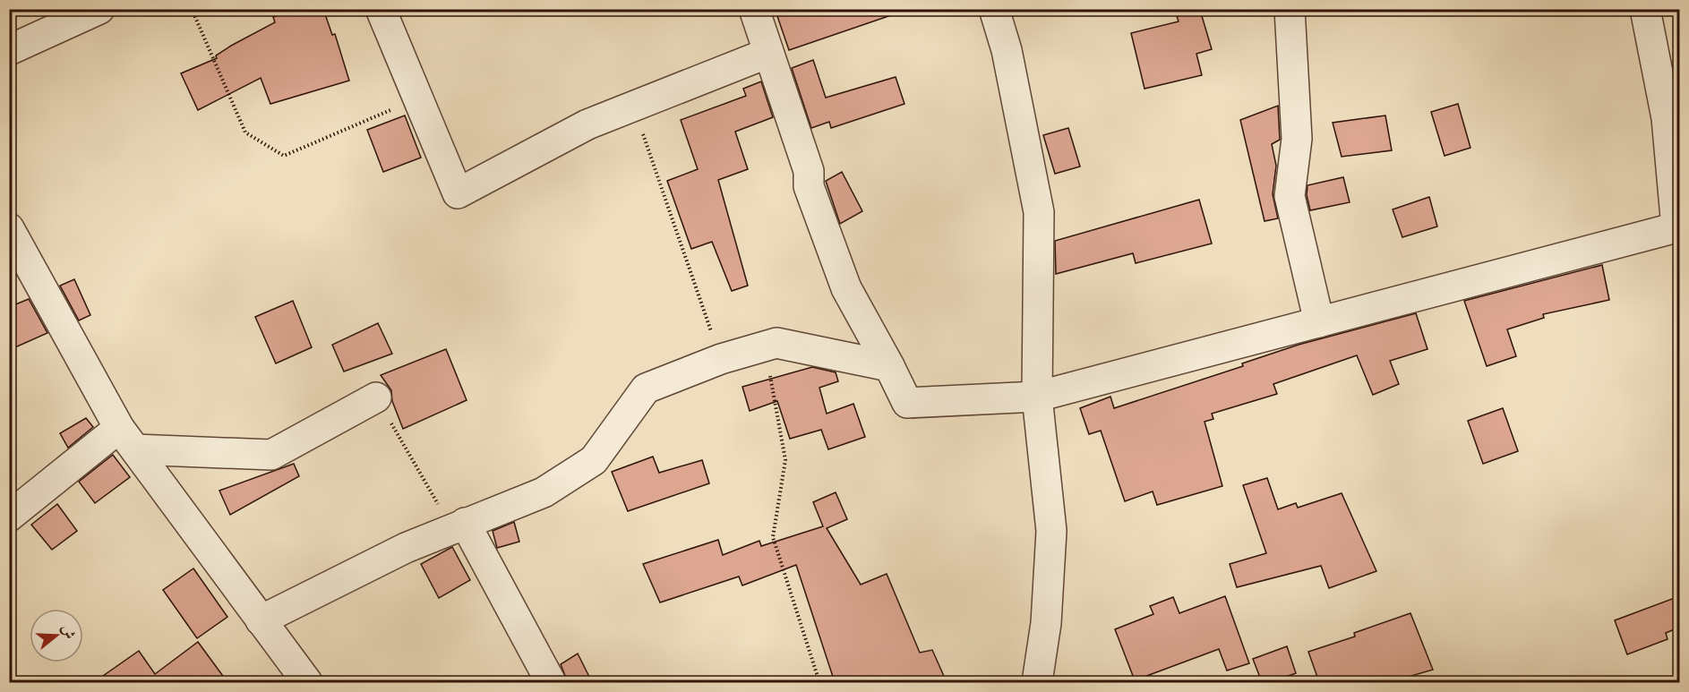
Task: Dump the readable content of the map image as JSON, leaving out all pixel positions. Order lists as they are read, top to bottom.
{
  "north": "right"
}
